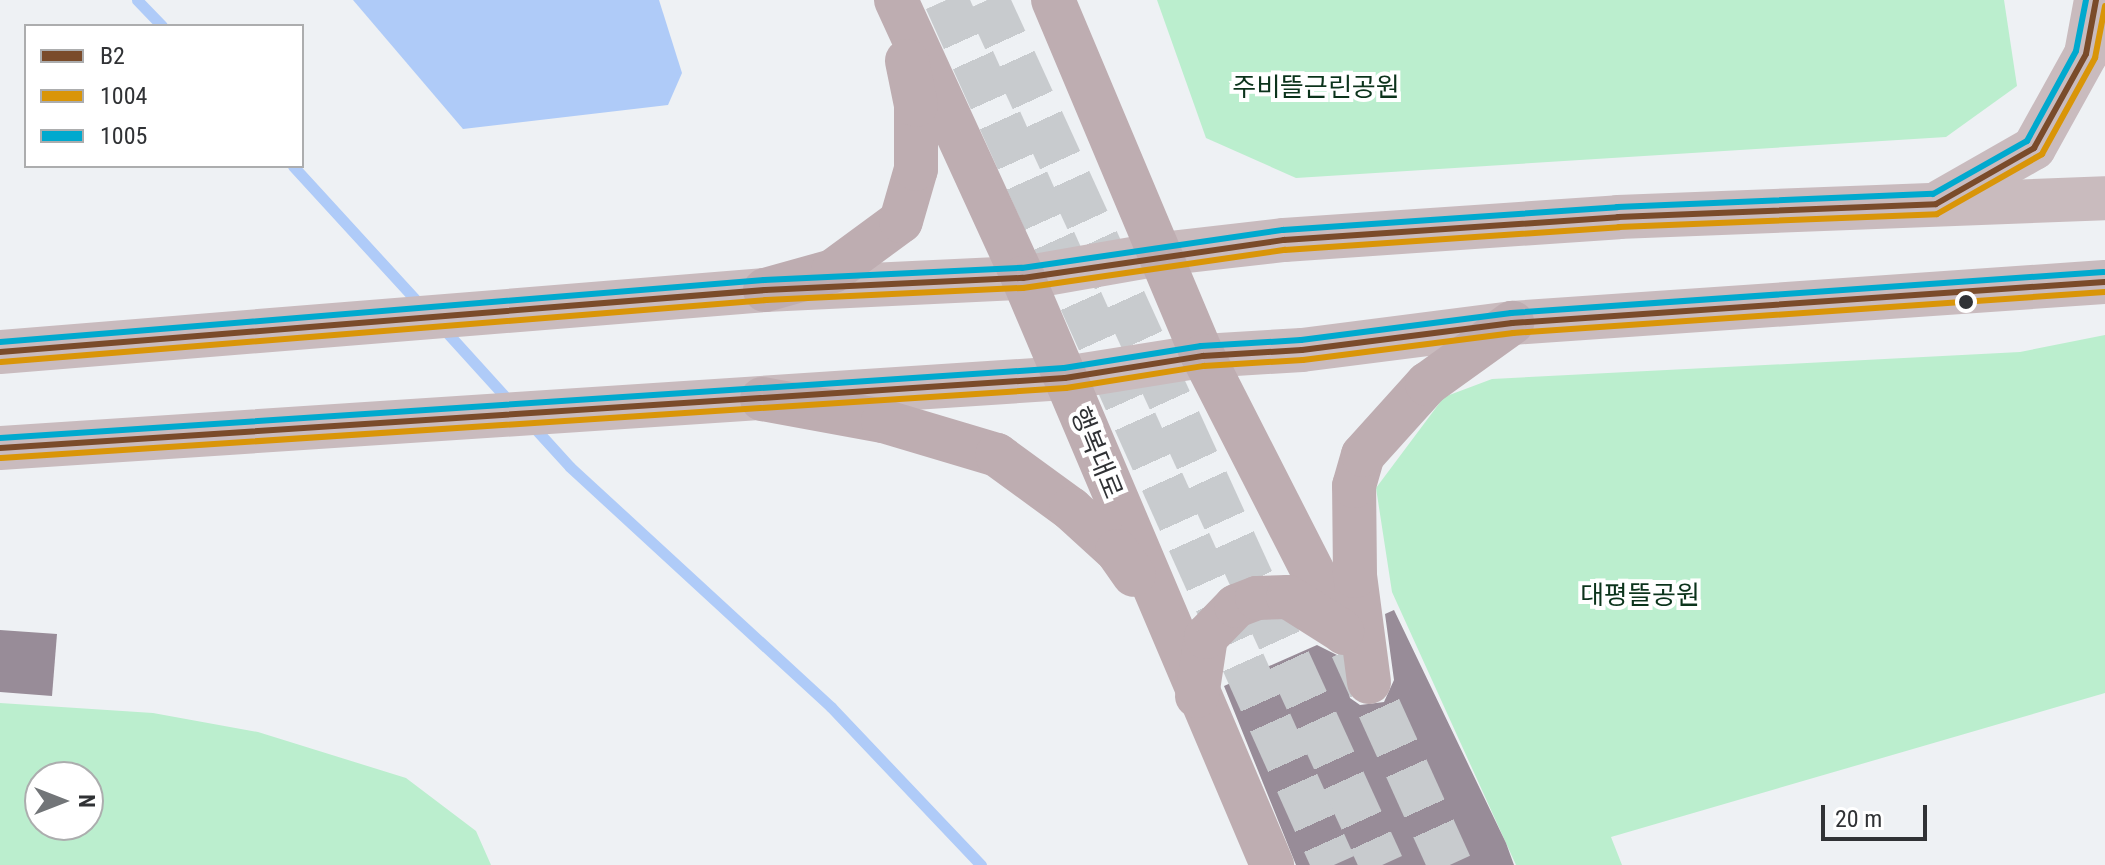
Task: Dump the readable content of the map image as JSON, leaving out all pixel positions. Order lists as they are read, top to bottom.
{
  "streets": {
    "highway": ["행복대로"]
  },
  "parks": ["주비뜰근린공원", "대평뜰공원"],
  "lines": ["transit line B2", "transit line 1005", "transit line 1004"],
  "legend": ["B2", "1004", "1005"],
  "scale_bar": "20 m",
  "north": "right"
}
